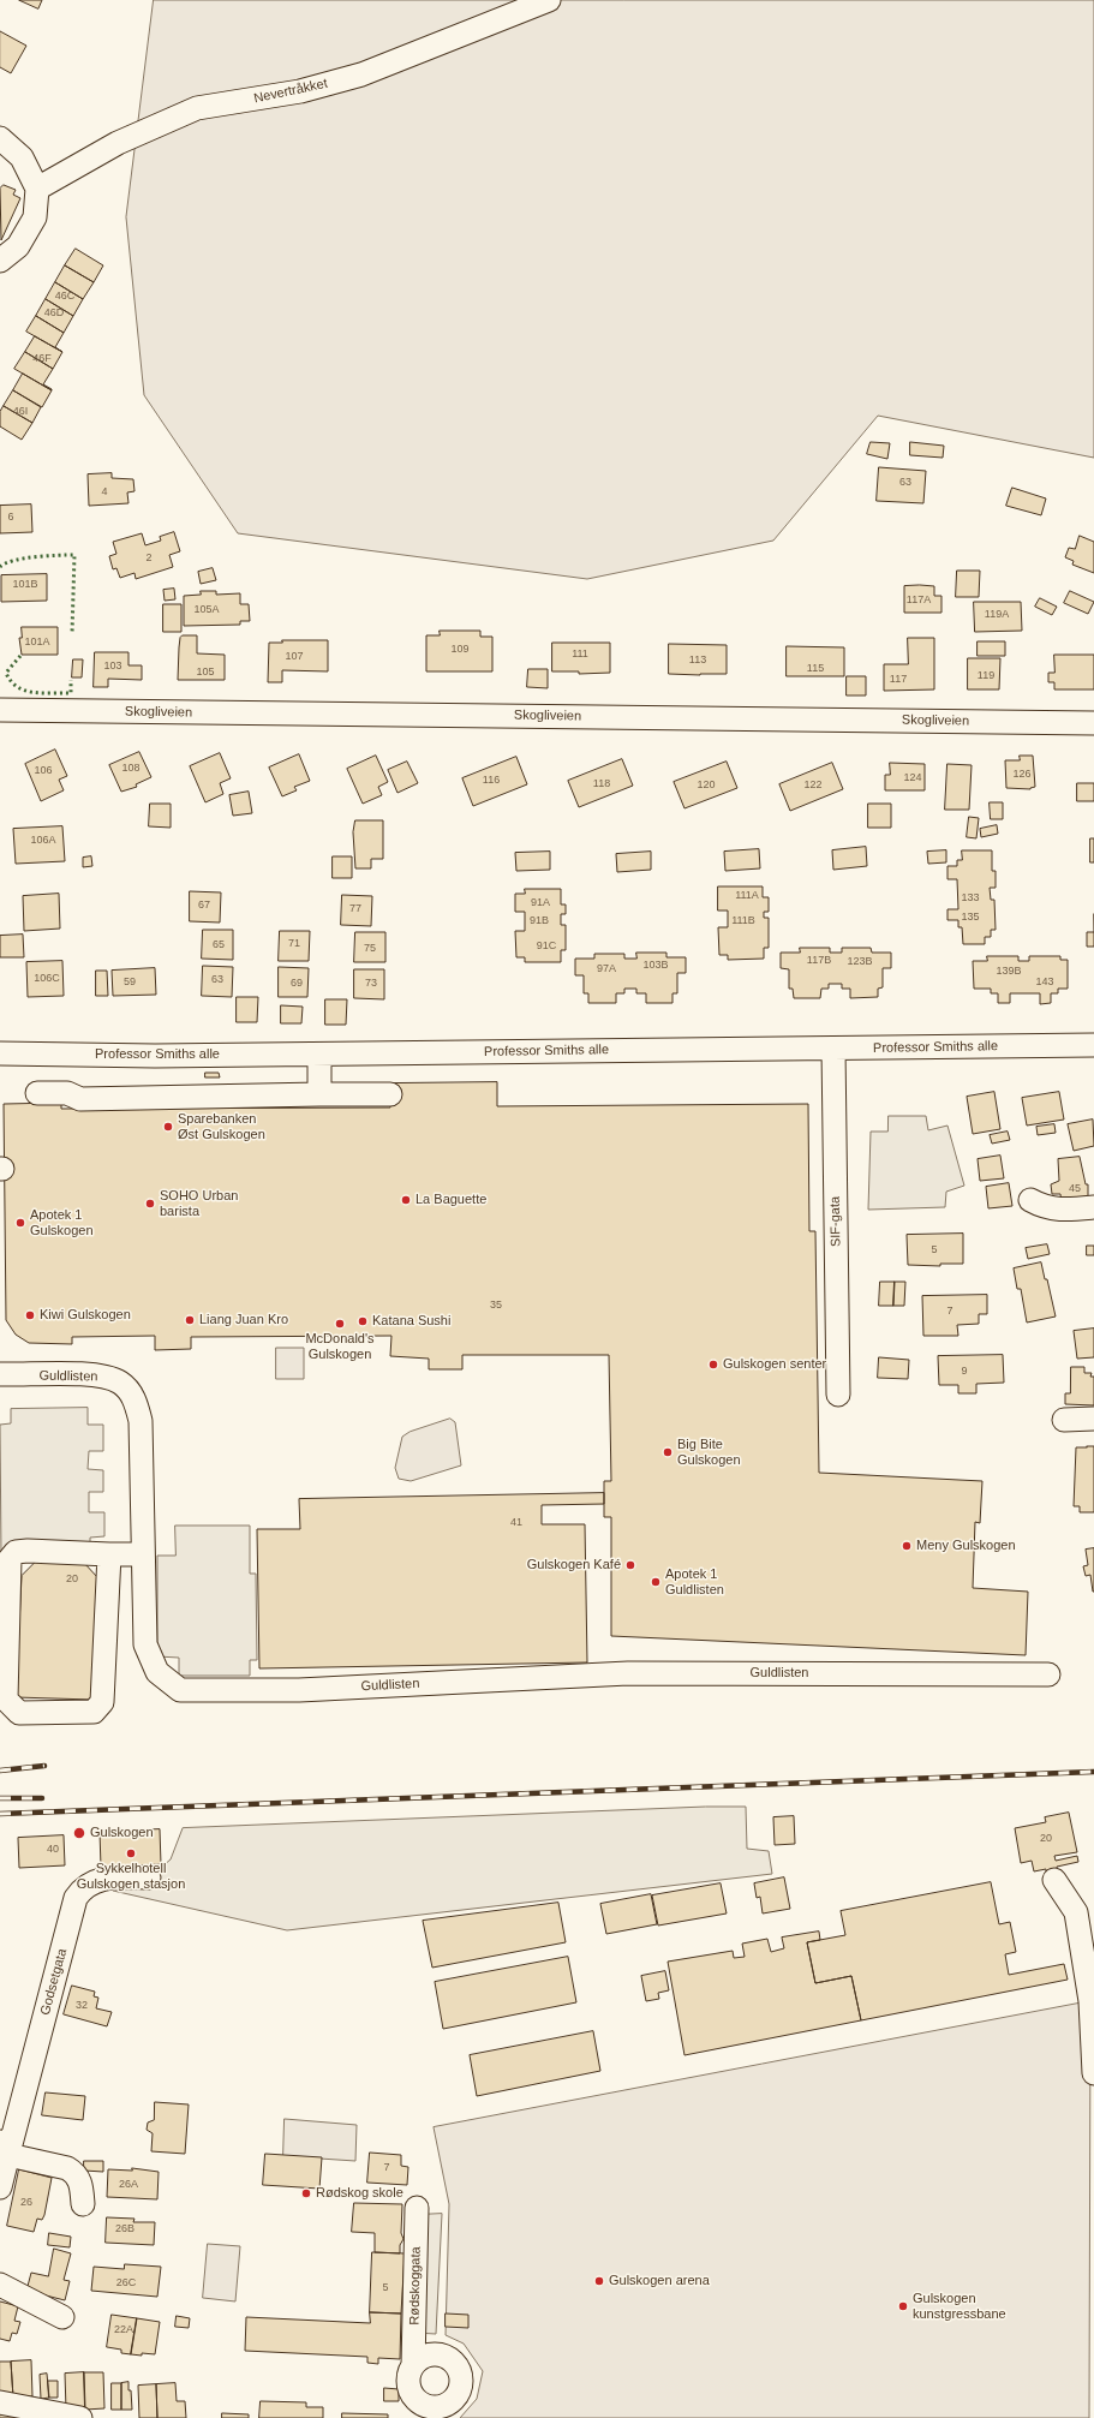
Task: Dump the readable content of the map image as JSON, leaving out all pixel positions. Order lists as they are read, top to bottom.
{
  "streets": {
    "street": [
      "Nevertråkket",
      "Skogliveien",
      "Professor Smiths alle",
      "SIF-gata",
      "Guldlisten",
      "Godsetgata",
      "Rødskoggata"
    ]
  },
  "crossings": [
    ["Professor Smiths alle", "SIF-gata"]
  ],
  "places": [
    "Sparebanken Øst Gulskogen",
    "La Baguette",
    "SOHO Urban barista",
    "Apotek 1 Gulskogen",
    "Kiwi Gulskogen",
    "Liang Juan Kro",
    "Katana Sushi",
    "McDonald's Gulskogen",
    "Gulskogen senter",
    "Big Bite Gulskogen",
    "Meny Gulskogen",
    "Gulskogen Kafé",
    "Apotek 1 Guldlisten",
    "Gulskogen",
    "Sykkelhotell Gulskogen stasjon",
    "Rødskog skole",
    "Gulskogen arena",
    "Gulskogen kunstgressbane"
  ],
  "house_numbers": [
    "46C",
    "46D",
    "46F",
    "46I",
    "63",
    "4",
    "6",
    "2",
    "101B",
    "117A",
    "105A",
    "119A",
    "101A",
    "109",
    "111",
    "107",
    "113",
    "103",
    "115",
    "105",
    "119",
    "117",
    "108",
    "106",
    "126",
    "124",
    "116",
    "118",
    "120",
    "122",
    "106A",
    "111A",
    "133",
    "91A",
    "67",
    "77",
    "135",
    "91B",
    "111B",
    "71",
    "65",
    "91C",
    "75",
    "117B",
    "123B",
    "103B",
    "97A",
    "139B",
    "106C",
    "63",
    "59",
    "143",
    "69",
    "73",
    "45",
    "5",
    "35",
    "7",
    "9",
    "41",
    "20",
    "20",
    "40",
    "32",
    "7",
    "26A",
    "26",
    "26B",
    "26C",
    "5",
    "22A"
  ]
}
